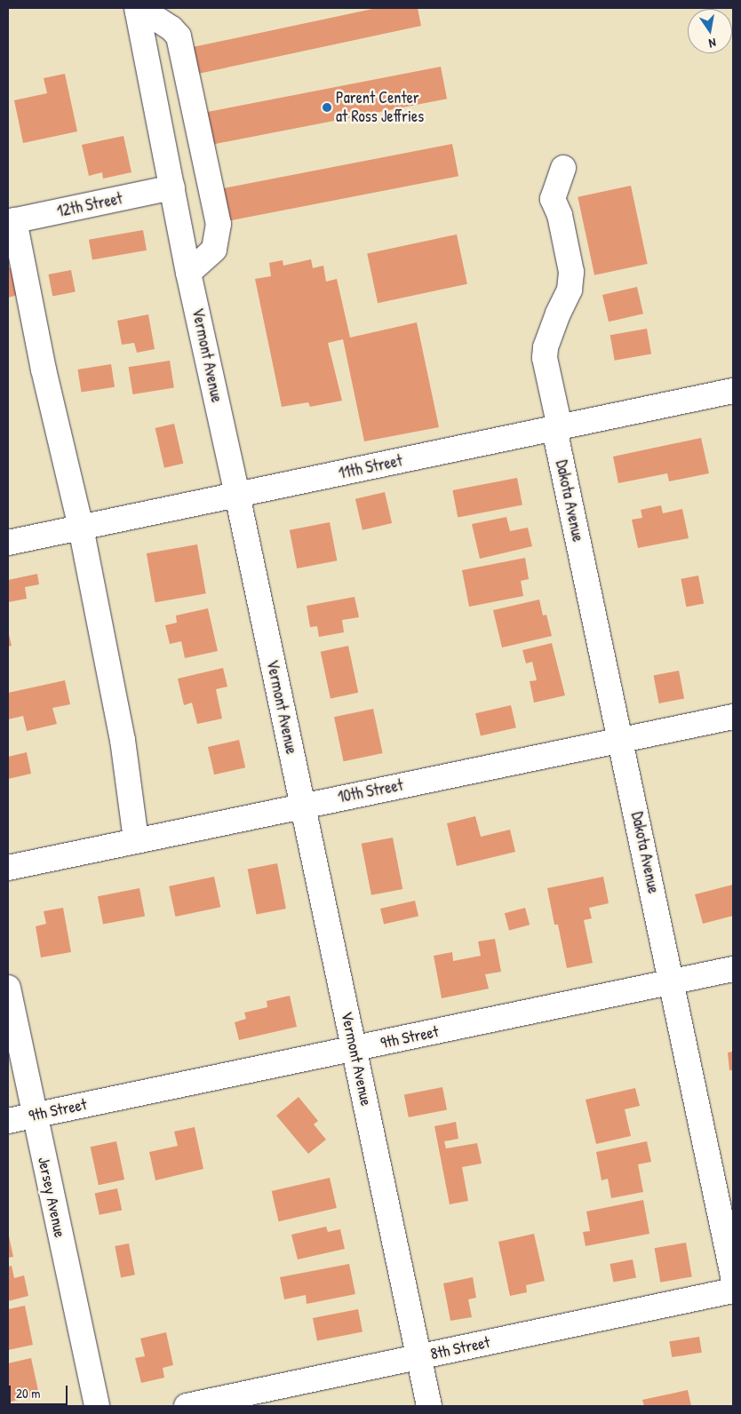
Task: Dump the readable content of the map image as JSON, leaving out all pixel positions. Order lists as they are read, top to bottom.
{
  "streets": {
    "street": [
      "12th Street",
      "Vermont Avenue",
      "11th Street",
      "Dakota Avenue",
      "10th Street",
      "9th Street",
      "Jersey Avenue",
      "8th Street"
    ]
  },
  "crossings": [
    ["12th Street", "Vermont Avenue"],
    ["Vermont Avenue", "11th Street"],
    ["Vermont Avenue", "10th Street"],
    ["Vermont Avenue", "9th Street"],
    ["Vermont Avenue", "8th Street"],
    ["11th Street", "Dakota Avenue"],
    ["Dakota Avenue", "10th Street"],
    ["Dakota Avenue", "9th Street"],
    ["9th Street", "Jersey Avenue"]
  ],
  "places": ["Parent Center at Ross Jeffries"],
  "scale_bar": "20 m",
  "north": "bottom"
}
